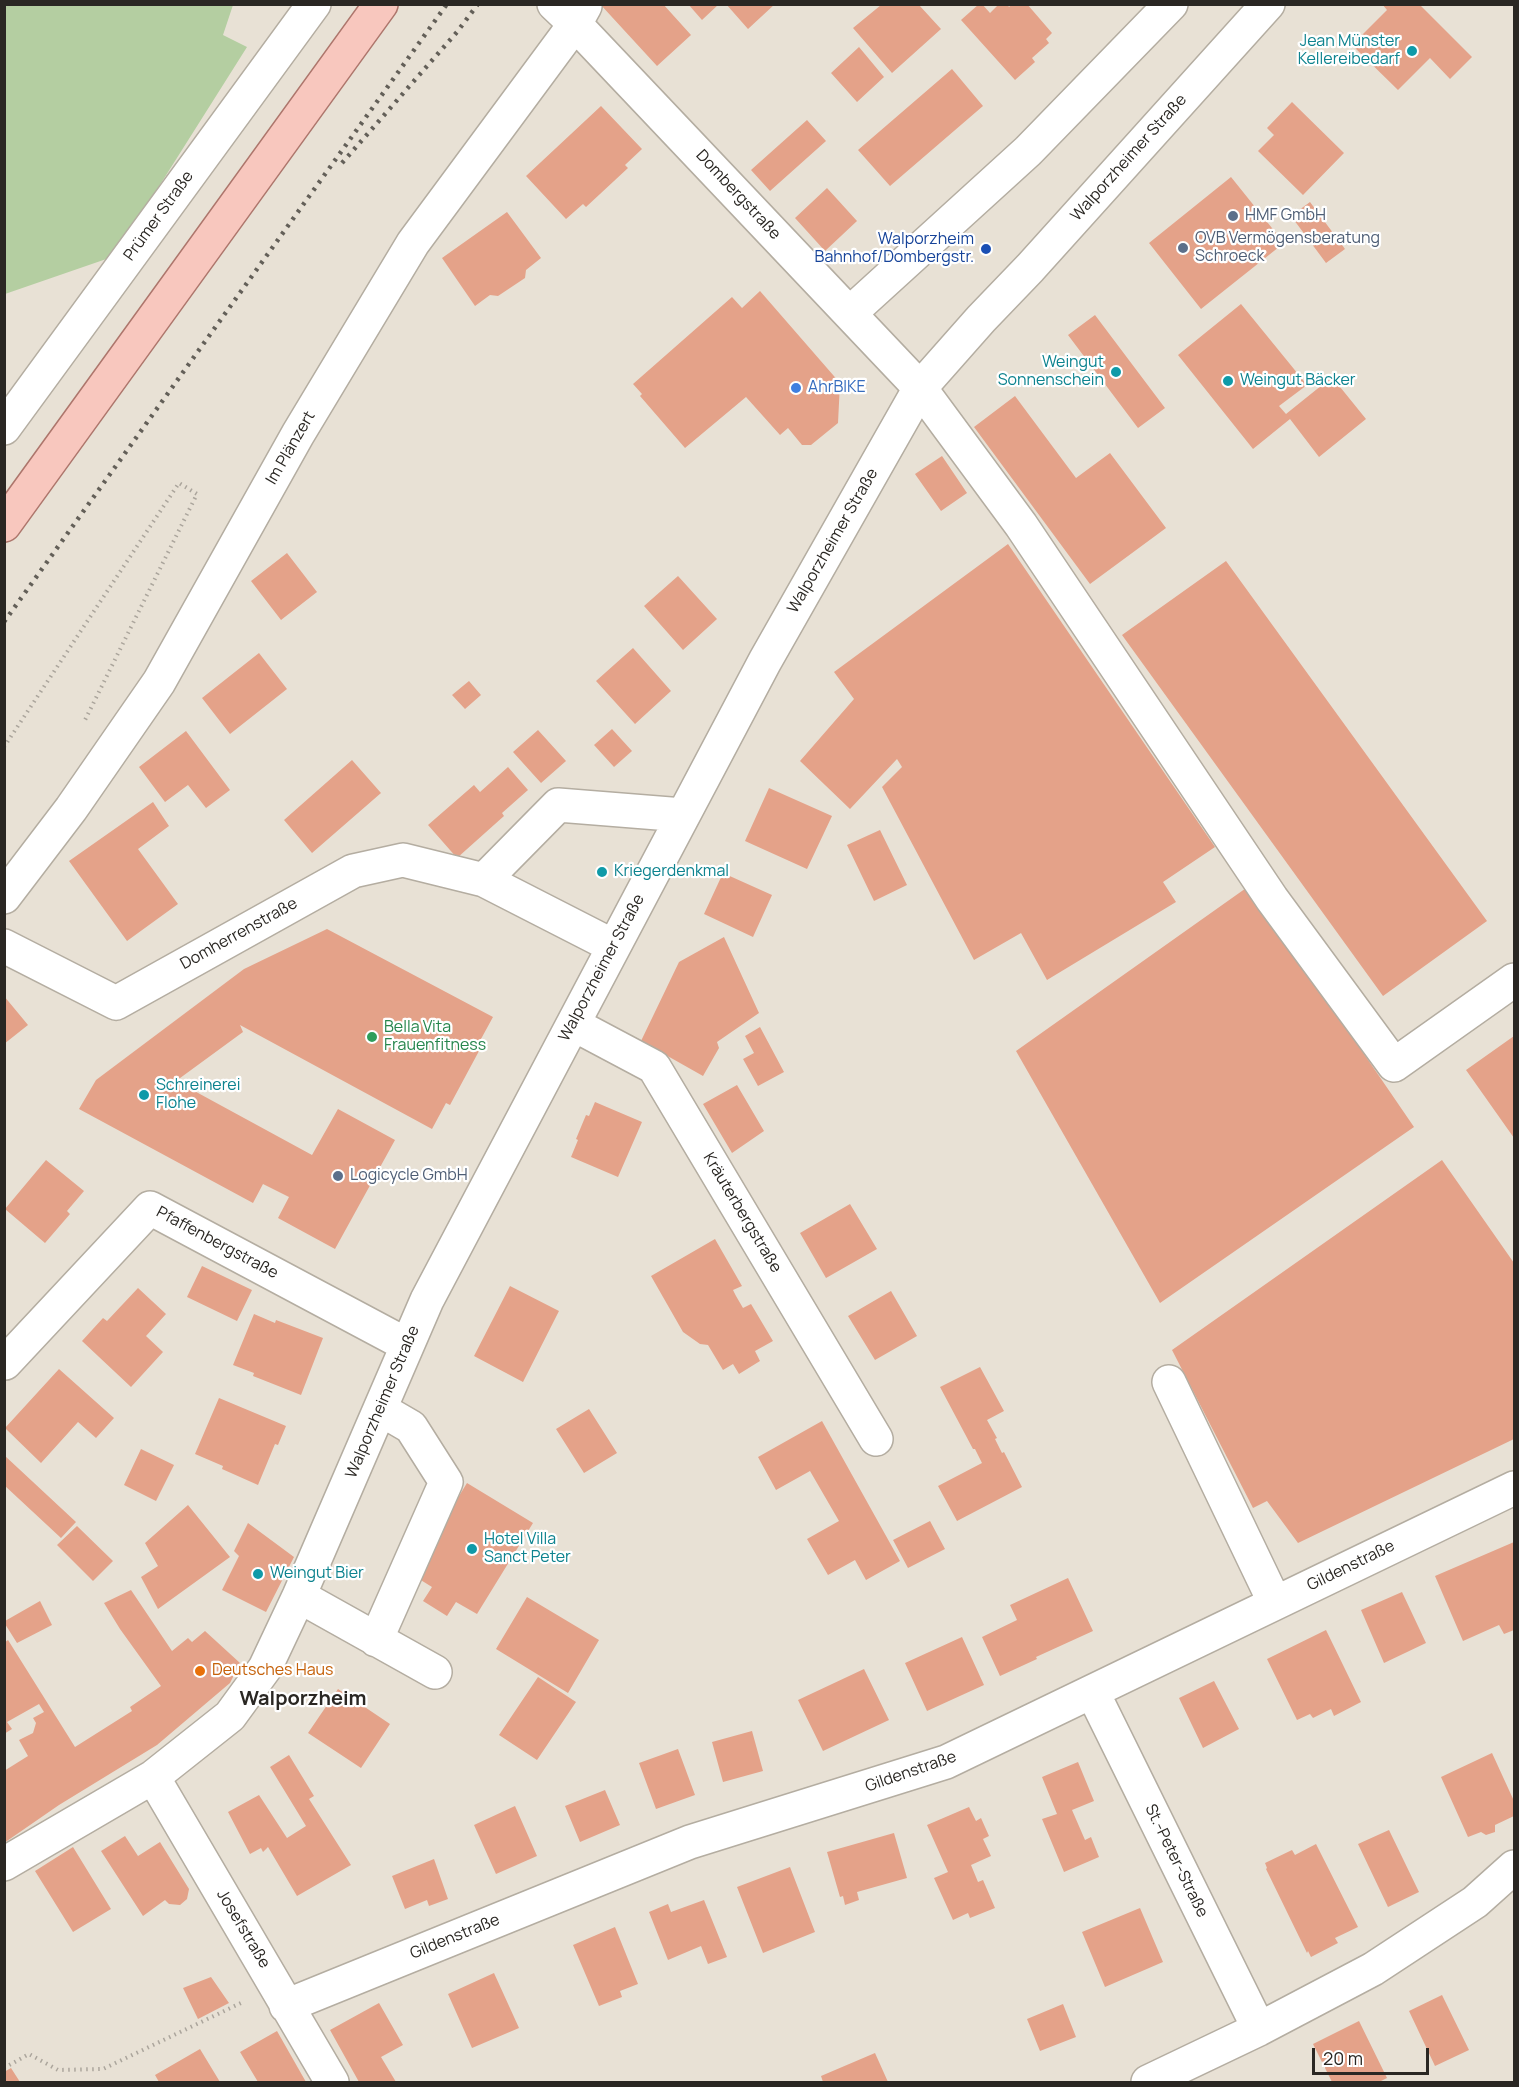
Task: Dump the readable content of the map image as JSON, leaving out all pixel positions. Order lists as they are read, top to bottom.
{
  "streets": {
    "street": [
      "Walporzheimer Straße",
      "Dombergstraße",
      "Prümer Straße",
      "Im Plänzert",
      "Domherrenstraße",
      "Kräuterbergstraße",
      "Pfaffenbergstraße",
      "Gildenstraße",
      "St.-Peter-Straße",
      "Josefstraße"
    ]
  },
  "crossings": [
    ["Walporzheimer Straße", "Dombergstraße"],
    ["Walporzheimer Straße", "Domherrenstraße"],
    ["Walporzheimer Straße", "Kräuterbergstraße"],
    ["Walporzheimer Straße", "Pfaffenbergstraße"],
    ["Walporzheimer Straße", "Josefstraße"],
    ["Dombergstraße", "Im Plänzert"],
    ["Gildenstraße", "St.-Peter-Straße"],
    ["Gildenstraße", "Josefstraße"]
  ],
  "districts": ["Walporzheim"],
  "places": [
    "Jean Münster Kellereibedarf",
    "HMF GmbH",
    "OVB Vermögensberatung Schroeck",
    "Walporzheim Bahnhof/Dombergstr.",
    "Weingut Sonnenschein",
    "Weingut Bäcker",
    "AhrBIKE",
    "Kriegerdenkmal",
    "Bella Vita Frauenfitness",
    "Schreinerei Flohe",
    "Logicycle GmbH",
    "Hotel Villa Sanct Peter",
    "Weingut Bier",
    "Deutsches Haus"
  ],
  "scale_bar": "20 m"
}
